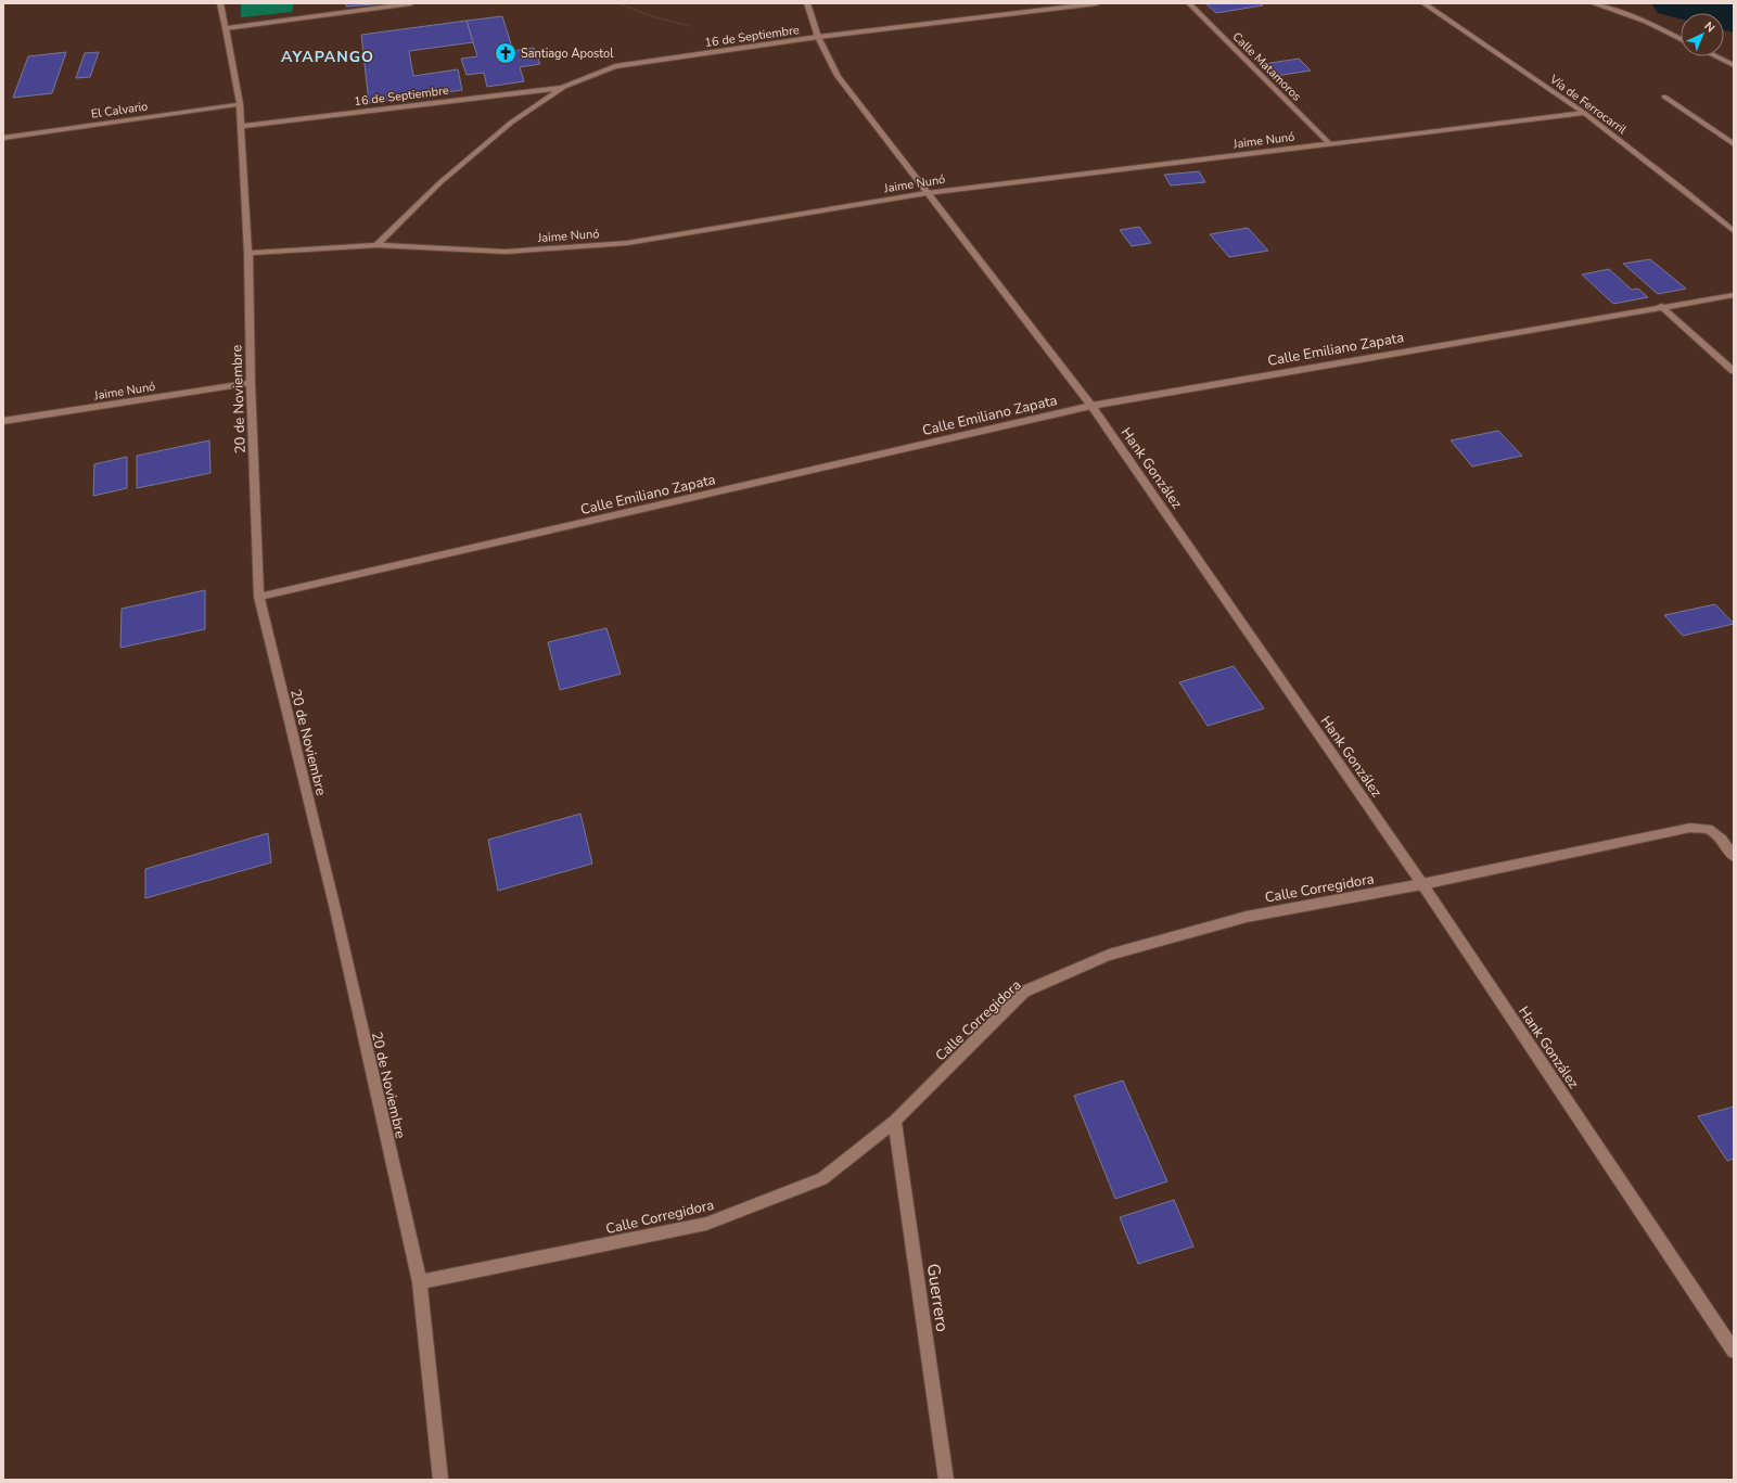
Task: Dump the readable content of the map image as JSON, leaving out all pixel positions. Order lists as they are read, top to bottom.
{
  "streets": {
    "street": [
      "16 de Septiembre",
      "Calle Matamoros",
      "Vía de Ferrocarril",
      "El Calvario",
      "Jaime Nunó",
      "Calle Emiliano Zapata",
      "20 de Noviembre",
      "Hank González",
      "Calle Corregidora",
      "Guerrero"
    ]
  },
  "crossings": [
    ["16 de Septiembre", "Jaime Nunó"],
    ["16 de Septiembre", "20 de Noviembre"],
    ["16 de Septiembre", "Hank González"],
    ["Calle Matamoros", "Jaime Nunó"],
    ["Vía de Ferrocarril", "Jaime Nunó"],
    ["El Calvario", "20 de Noviembre"],
    ["Jaime Nunó", "20 de Noviembre"],
    ["Jaime Nunó", "Hank González"],
    ["Calle Emiliano Zapata", "20 de Noviembre"],
    ["Calle Emiliano Zapata", "Hank González"],
    ["20 de Noviembre", "Calle Corregidora"],
    ["Hank González", "Calle Corregidora"],
    ["Calle Corregidora", "Guerrero"]
  ],
  "districts": ["AYAPANGO"],
  "places": {
    "church": ["Santiago Apostol"]
  },
  "north": "top right"
}
